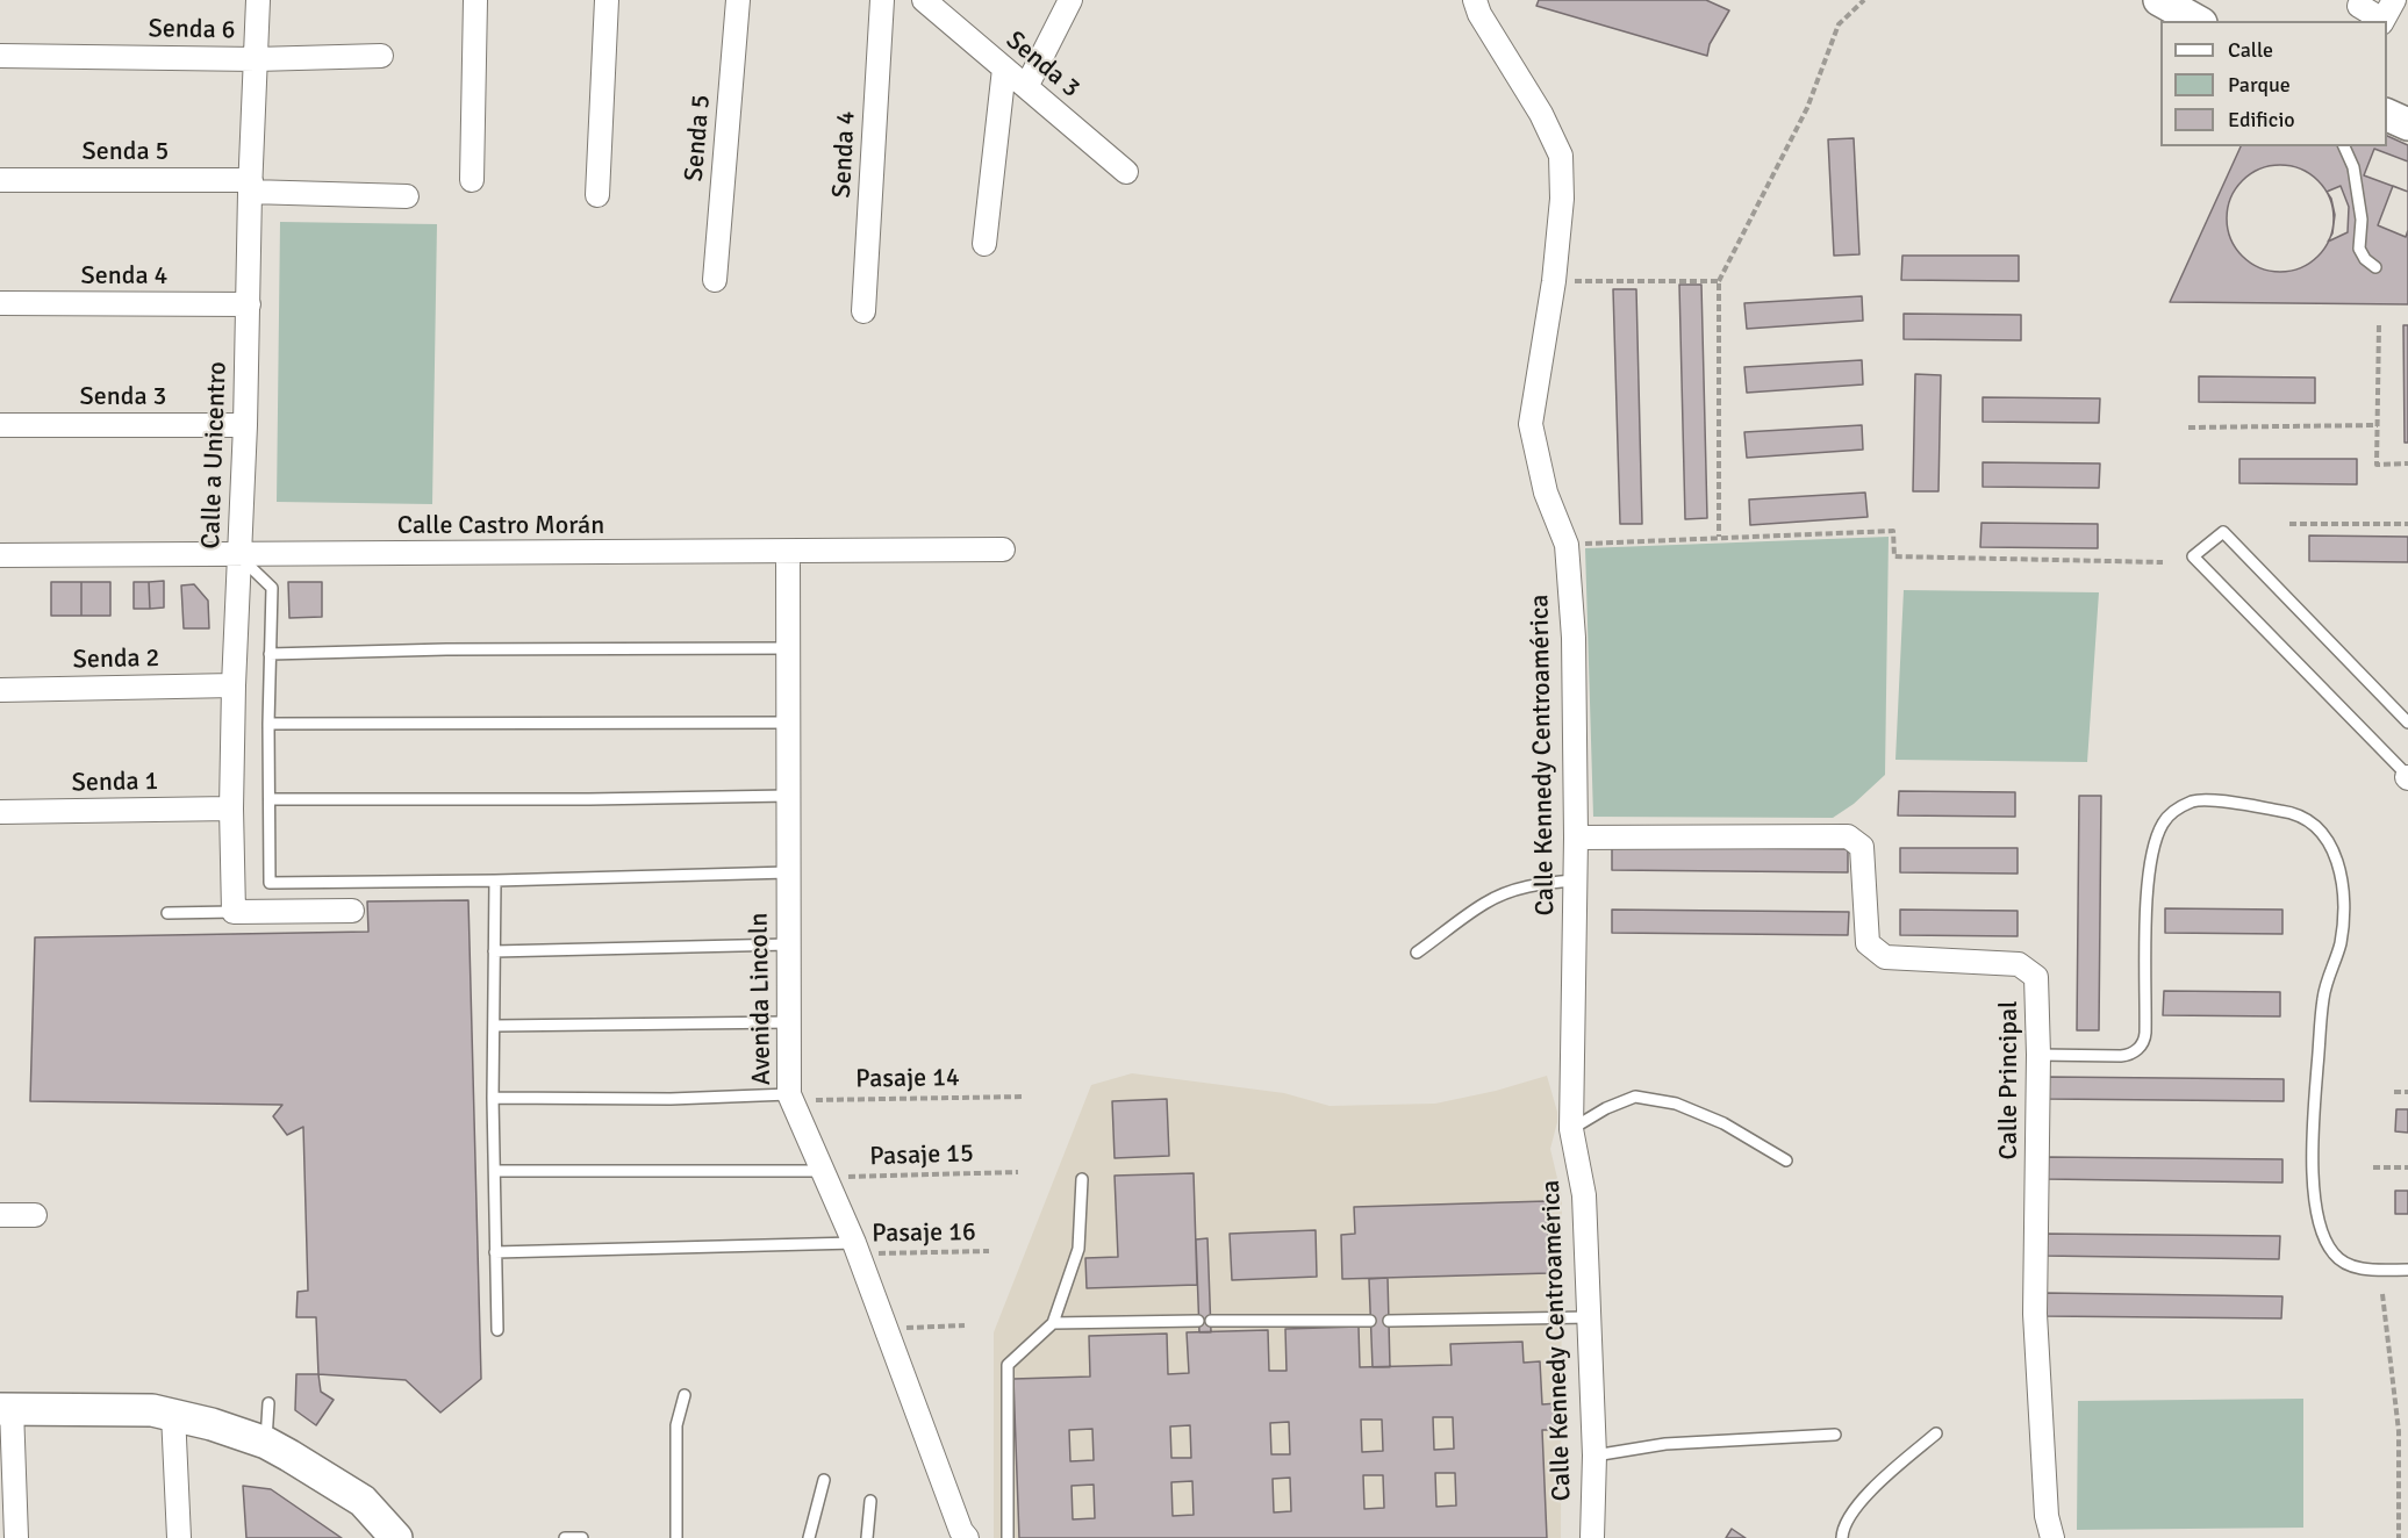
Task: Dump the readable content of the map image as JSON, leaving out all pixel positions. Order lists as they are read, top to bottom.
{
  "streets": {
    "street": [
      "Senda 6",
      "Senda 3",
      "Senda 5",
      "Senda 4",
      "Calle a Unicentro",
      "Calle Castro Morán",
      "Senda 2",
      "Calle Kennedy Centroamérica",
      "Senda 1",
      "Avenida Lincoln",
      "Calle Principal"
    ],
    "path": ["Pasaje 14", "Pasaje 15", "Pasaje 16"]
  },
  "crossings": [
    ["Senda 6", "Calle a Unicentro"],
    ["Senda 3", "Calle a Unicentro"],
    ["Senda 5", "Calle a Unicentro"],
    ["Senda 4", "Calle a Unicentro"],
    ["Calle a Unicentro", "Calle Castro Morán"],
    ["Calle a Unicentro", "Senda 2"],
    ["Calle a Unicentro", "Senda 1"],
    ["Calle Castro Morán", "Avenida Lincoln"],
    ["Calle Kennedy Centroamérica", "Calle Principal"],
    ["Avenida Lincoln", "Pasaje 14"],
    ["Avenida Lincoln", "Pasaje 15"],
    ["Avenida Lincoln", "Pasaje 16"]
  ],
  "legend": ["Calle", "Parque", "Edificio"]
}
